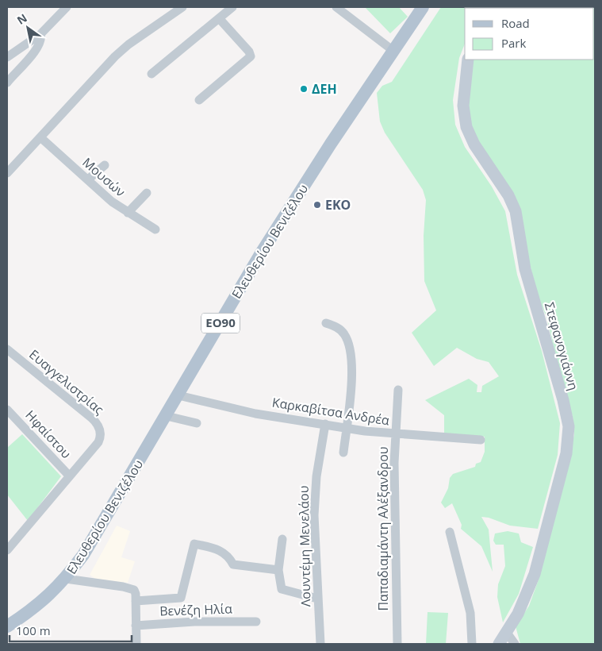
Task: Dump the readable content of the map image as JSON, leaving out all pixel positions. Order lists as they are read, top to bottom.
{
  "streets": {
    "main road": ["Ελευθερίου Βενιζέλου", "ΕΟ90"],
    "street": [
      "Μουσών",
      "Στεφανογιάννη",
      "Ευαγγελιστρίας",
      "Καρκαβίτσα Ανδρέα",
      "Ηφαίστου",
      "Παπαδιαμάντη Αλέξανδρου",
      "Λουντέμη Μενελάου",
      "Βενέζη Ηλία"
    ]
  },
  "crossings": [
    ["Ελευθερίου Βενιζέλου", "Καρκαβίτσα Ανδρέα"],
    ["Ευαγγελιστρίας", "Ηφαίστου"],
    ["Καρκαβίτσα Ανδρέα", "Παπαδιαμάντη Αλέξανδρου"],
    ["Καρκαβίτσα Ανδρέα", "Λουντέμη Μενελάου"]
  ],
  "places": ["ΔΕΗ", "EKO"],
  "legend": ["Road", "Park"],
  "scale_bar": "100 m",
  "north": "top left"
}
